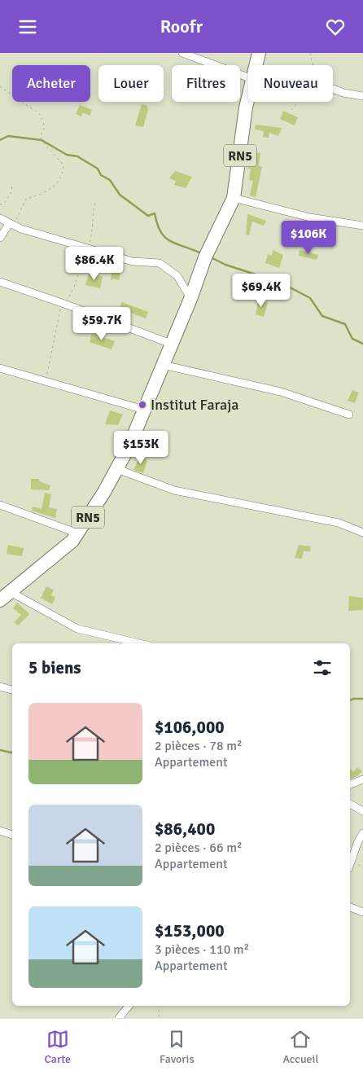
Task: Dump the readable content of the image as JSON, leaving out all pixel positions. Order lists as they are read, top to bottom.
{
  "streets": {
    "highway": ["RN5"]
  },
  "places": ["Institut Faraja"],
  "page": {
    "header": "Roofr",
    "chip": [
      "Acheter",
      "Louer",
      "Filtres",
      "Nouveau"
    ],
    "price": [
      "$106K",
      "$86.4K",
      "$69.4K",
      "$59.7K",
      "$153K"
    ],
    "heading": "5 biens",
    "list": [
      {
        "name": "$106,000",
        "note": "2 pièces · 78 m² · Appartement"
      },
      {
        "name": "$86,400",
        "note": "2 pièces · 66 m² · Appartement"
      },
      {
        "name": "$153,000",
        "note": "3 pièces · 110 m² · Appartement"
      }
    ],
    "tabs": ["Carte", "Favoris", "Accueil"]
  }
}
